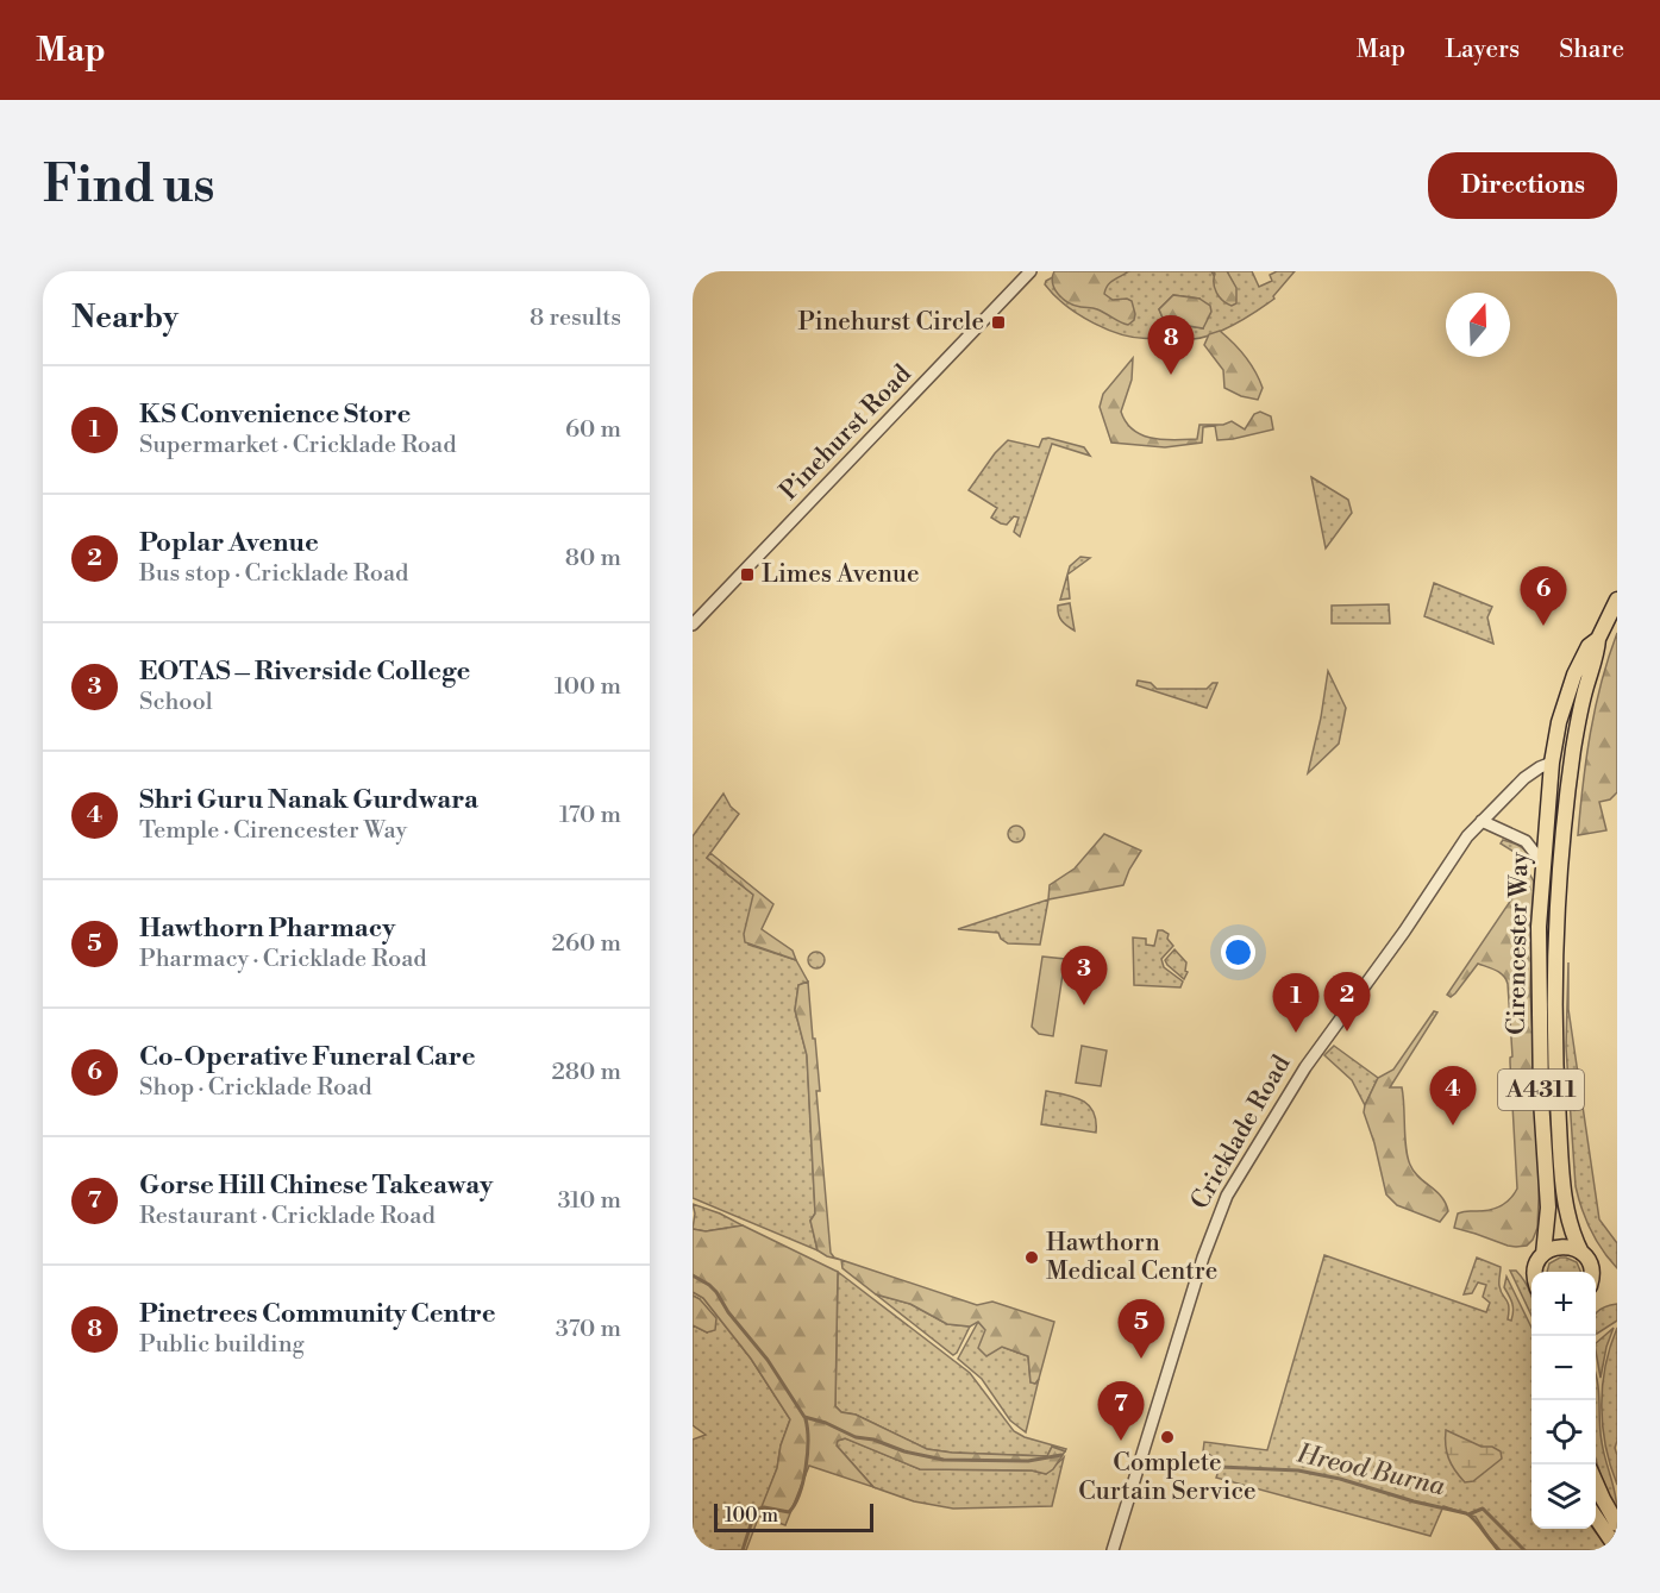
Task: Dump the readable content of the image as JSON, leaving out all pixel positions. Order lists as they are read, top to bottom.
{
  "streets": {
    "main road": ["Cirencester Way", "A4311"],
    "street": ["Pinehurst Road", "Cricklade Road"]
  },
  "crossings": [
    ["Cirencester Way", "A4311"],
    ["Cirencester Way", "Cricklade Road"],
    ["A4311", "Cricklade Road"]
  ],
  "water": ["Hreod Burna"],
  "places": {
    "transit": ["Pinehurst Circle", "Limes Avenue"],
    "other": ["Hawthorn Medical Centre", "Complete Curtain Service"]
  },
  "scale_bar": "100 m",
  "north": "top",
  "page": {
    "header": "Map",
    "nav": ["Map", "Layers", "Share"],
    "buttons": "Directions",
    "title": "Find us",
    "heading": ["Nearby", "8 results"],
    "pins": [
      "8",
      "6",
      "3",
      "2",
      "1",
      "4",
      "5",
      "7"
    ],
    "list": [
      {
        "mark": "1",
        "name": "KS Convenience Store",
        "note": "Supermarket · Cricklade Road",
        "value": "60 m"
      },
      {
        "mark": "2",
        "name": "Poplar Avenue",
        "note": "Bus stop · Cricklade Road",
        "value": "80 m"
      },
      {
        "mark": "3",
        "name": "EOTAS – Riverside College",
        "note": "School",
        "value": "100 m"
      },
      {
        "mark": "4",
        "name": "Shri Guru Nanak Gurdwara",
        "note": "Temple · Cirencester Way",
        "value": "170 m"
      },
      {
        "mark": "5",
        "name": "Hawthorn Pharmacy",
        "note": "Pharmacy · Cricklade Road",
        "value": "260 m"
      },
      {
        "mark": "6",
        "name": "Co-Operative Funeral Care",
        "note": "Shop · Cricklade Road",
        "value": "280 m"
      },
      {
        "mark": "7",
        "name": "Gorse Hill Chinese Takeaway",
        "note": "Restaurant · Cricklade Road",
        "value": "310 m"
      },
      {
        "mark": "8",
        "name": "Pinetrees Community Centre",
        "note": "Public building",
        "value": "370 m"
      }
    ],
    "map_buttons": ["+", "−"],
    "scale": "100 m"
  }
}
